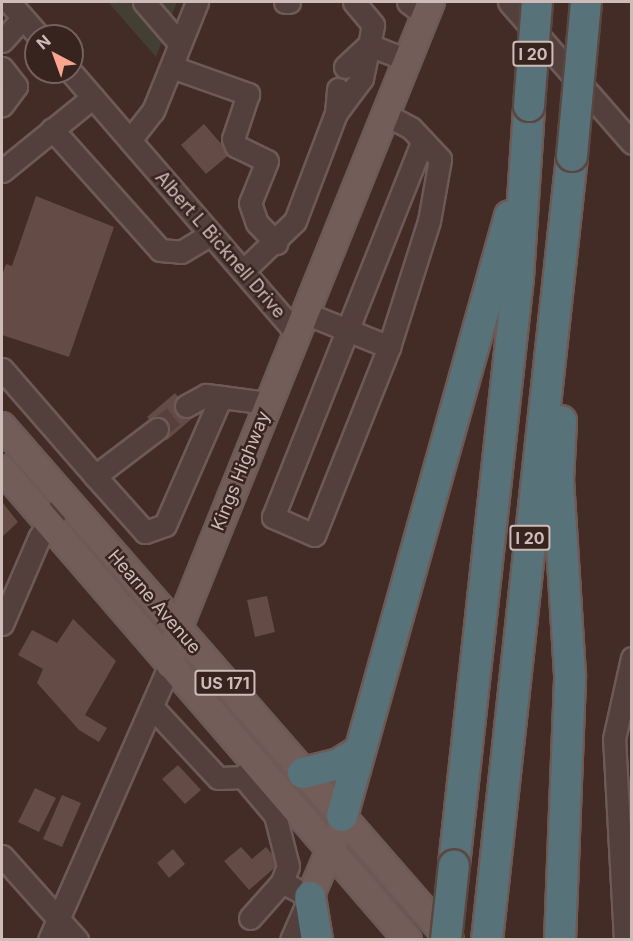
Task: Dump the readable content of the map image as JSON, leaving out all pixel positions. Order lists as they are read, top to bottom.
{
  "streets": {
    "highway": ["I 20"],
    "main road": ["Kings Highway", "Hearne Avenue", "US 171"],
    "street": ["Albert L Bicknell Drive"]
  },
  "crossings": [
    ["I 20", "Hearne Avenue"],
    ["Albert L Bicknell Drive", "Kings Highway"],
    ["Kings Highway", "Hearne Avenue"]
  ],
  "north": "top left"
}
